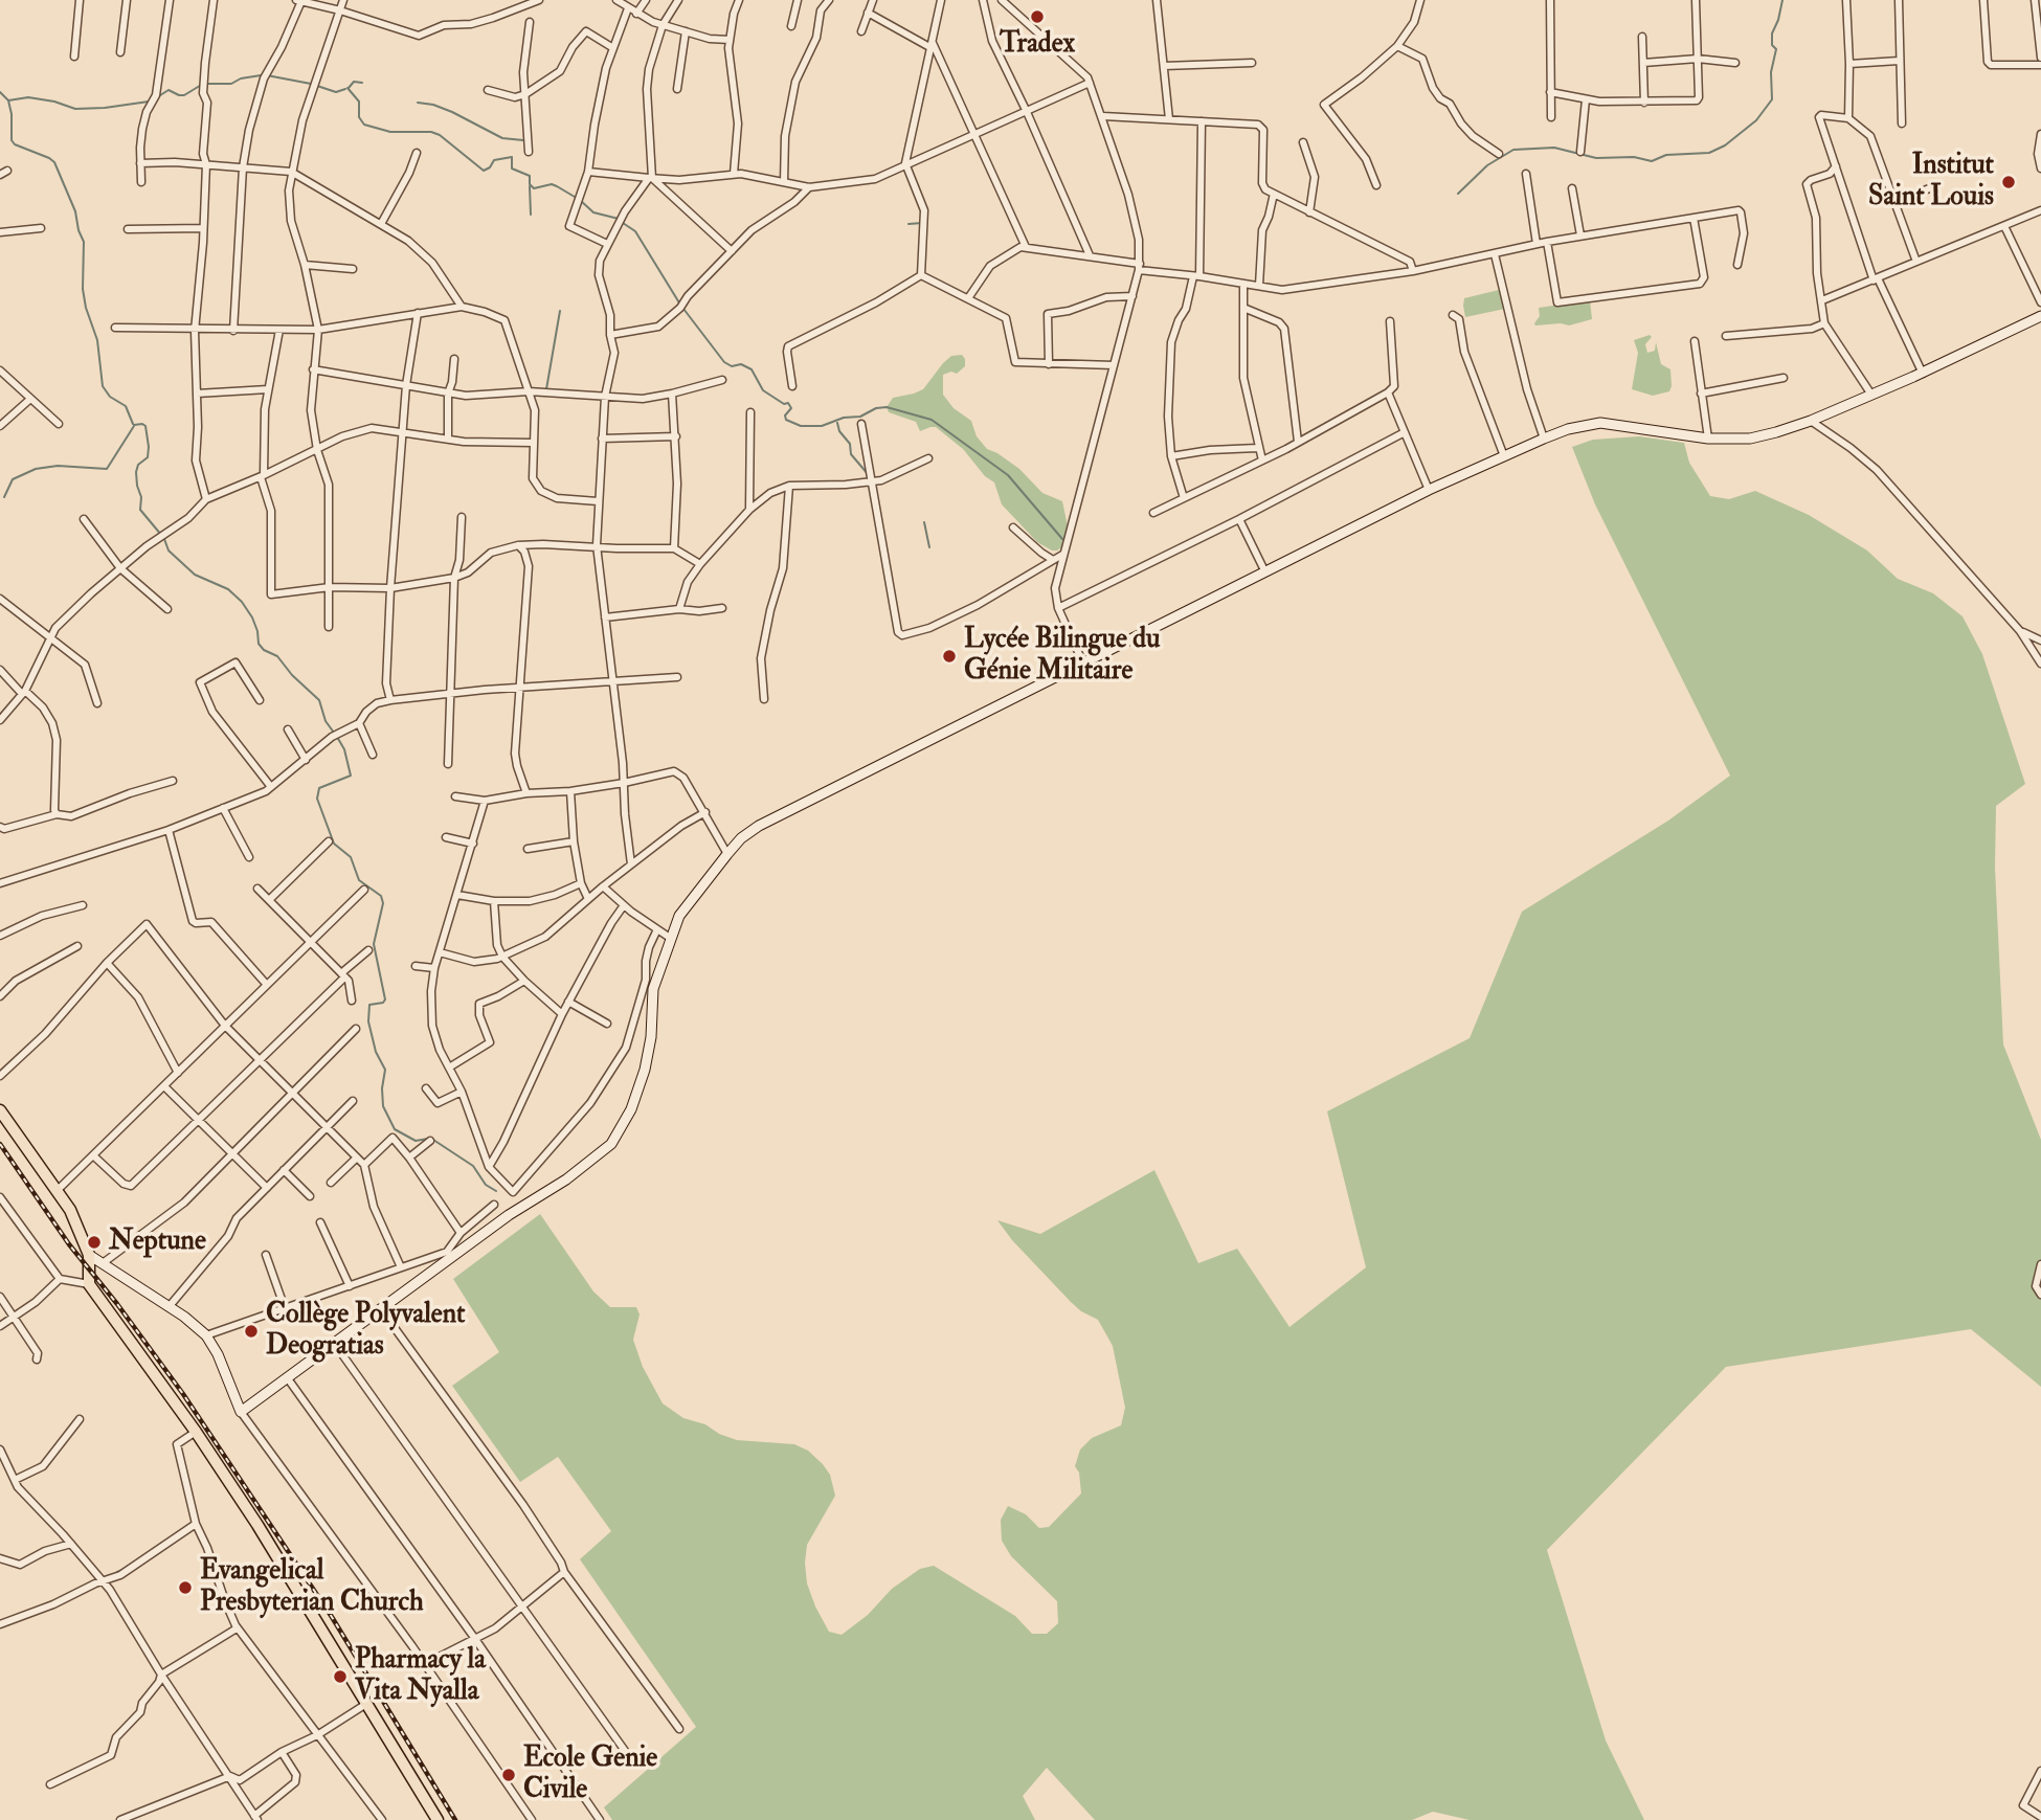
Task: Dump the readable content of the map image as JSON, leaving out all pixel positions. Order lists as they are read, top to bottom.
{
  "places": [
    "Tradex",
    "Institut Saint Louis",
    "Lycée Bilingue du Génie Militaire",
    "Neptune",
    "Collège Polyvalent Deogratias",
    "Evangelical Presbyterian Church",
    "Pharmacy la Vita Nyalla",
    "Ecole Genie Civile"
  ]
}
